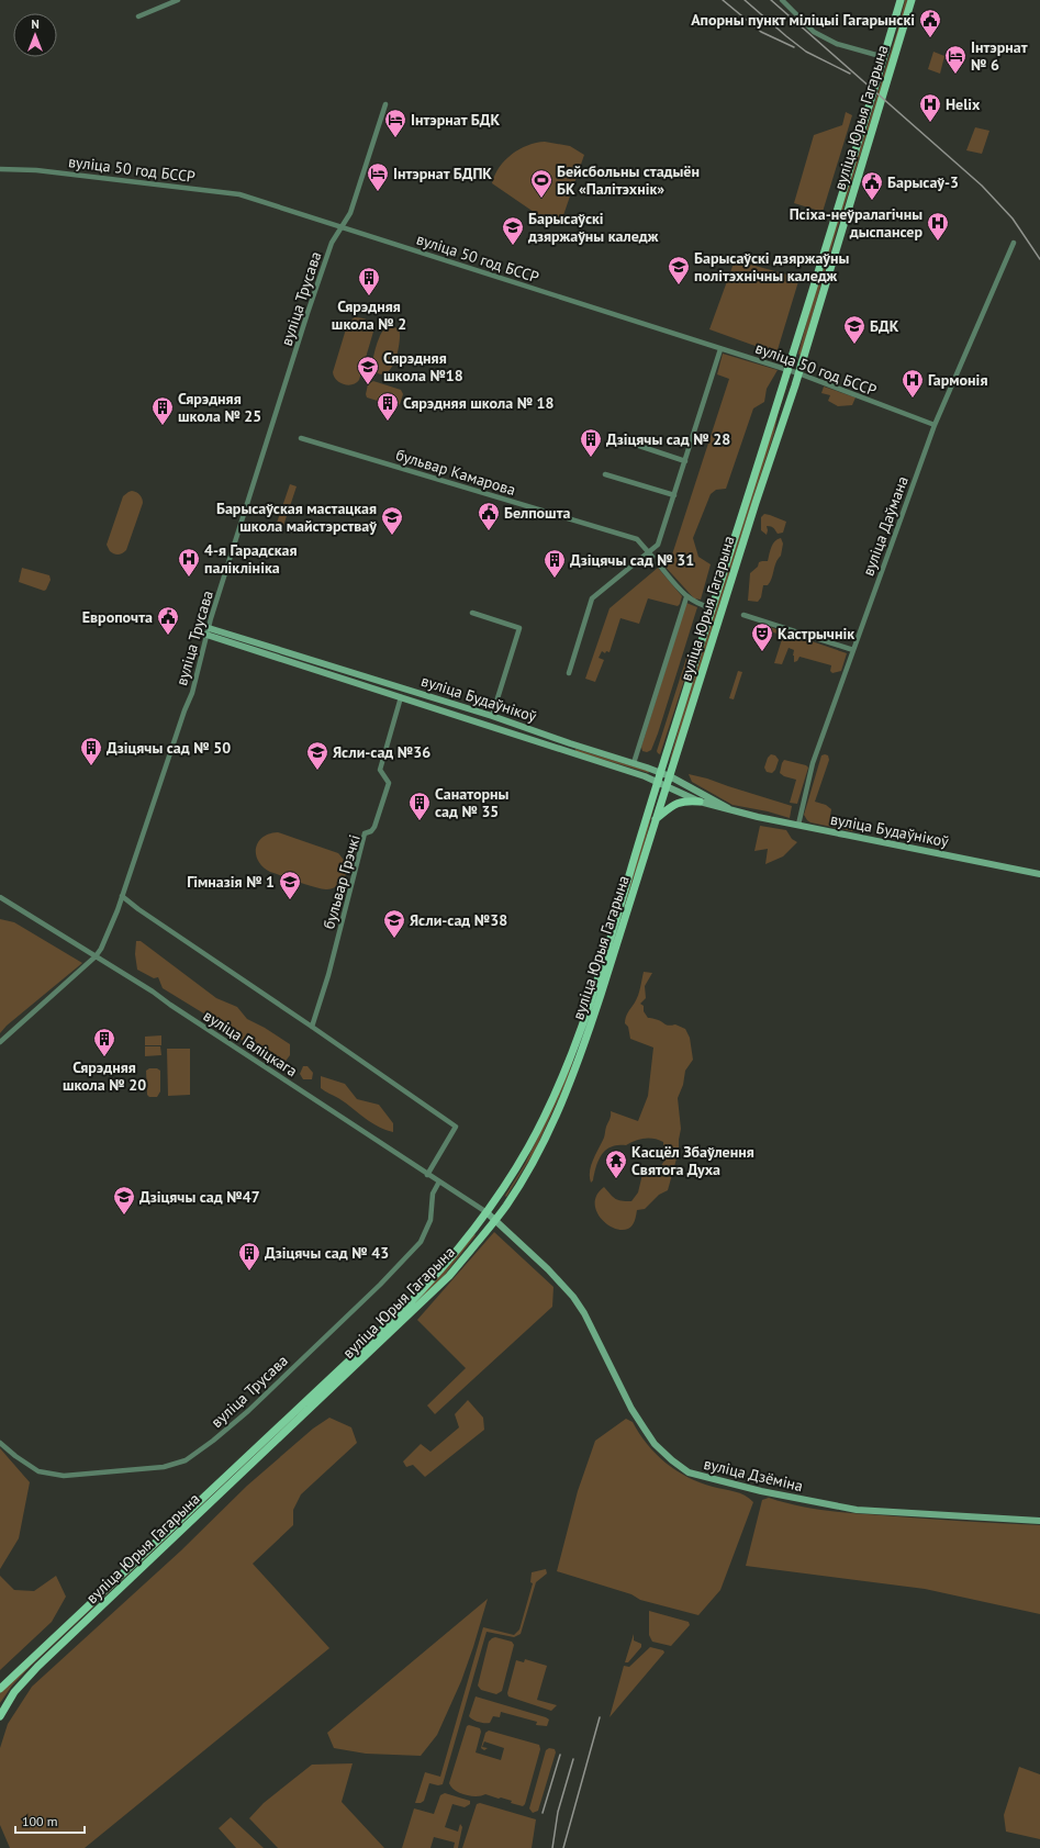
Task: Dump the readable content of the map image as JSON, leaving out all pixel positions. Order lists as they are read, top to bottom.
{
  "streets": {
    "main road": ["вуліца Юрыя Гагарына", "вуліца Будаўнікоў", "вуліца Дзёміна"],
    "street": [
      "вуліца 50 год БССР",
      "вуліца Трусава",
      "бульвар Камарова",
      "вуліца Даўмана",
      "бульвар Грэчкі",
      "вуліца Галіцкага"
    ]
  },
  "crossings": [
    ["вуліца Юрыя Гагарына", "вуліца 50 год БССР"],
    ["вуліца Юрыя Гагарына", "вуліца Будаўнікоў"],
    ["вуліца Юрыя Гагарына", "вуліца Галіцкага"],
    ["вуліца Юрыя Гагарына", "вуліца Дзёміна"],
    ["вуліца 50 год БССР", "вуліца Трусава"],
    ["вуліца 50 год БССР", "вуліца Даўмана"],
    ["вуліца Трусава", "вуліца Будаўнікоў"],
    ["вуліца Трусава", "вуліца Галіцкага"],
    ["вуліца Даўмана", "вуліца Будаўнікоў"],
    ["вуліца Будаўнікоў", "бульвар Грэчкі"],
    ["вуліца Галіцкага", "вуліца Дзёміна"]
  ],
  "places": {
    "public building": [
      "Апорны пункт міліцыі Гагарынскі",
      "Барысаў-3",
      "Белпошта",
      "Европочта"
    ],
    "hotel": ["Інтэрнат № 6", "Інтэрнат БДК", "Інтэрнат БДПК"],
    "hospital": [
      "Helix",
      "Псіха-неўралагічны дыспансер",
      "Гармонія",
      "4-я Гарадская паліклініка"
    ],
    "sports": ["Бейсбольны стадыён БК «Палітэхнік»"],
    "school or university": [
      "Барысаўскі дзяржаўны каледж",
      "Барысаўскі дзяржаўны політэхнічны каледж",
      "БДК",
      "Сярэдняя школа №18",
      "Барысаўская мастацкая школа майстэрстваў",
      "Ясли-сад №36",
      "Гімназія № 1",
      "Ясли-сад №38",
      "Дзіцячы сад №47"
    ],
    "building": [
      "Сярэдняя школа № 2",
      "Сярэдняя школа № 18",
      "Сярэдняя школа № 25",
      "Дзіцячы сад № 28",
      "Дзіцячы сад № 31",
      "Дзіцячы сад № 50",
      "Санаторны сад № 35",
      "Сярэдняя школа № 20",
      "Дзіцячы сад № 43"
    ],
    "theatre": ["Кастрычнік"],
    "temple": ["Касцёл Збаўлення Святога Духа"]
  },
  "scale_bar": "100 m",
  "north": "top"
}
